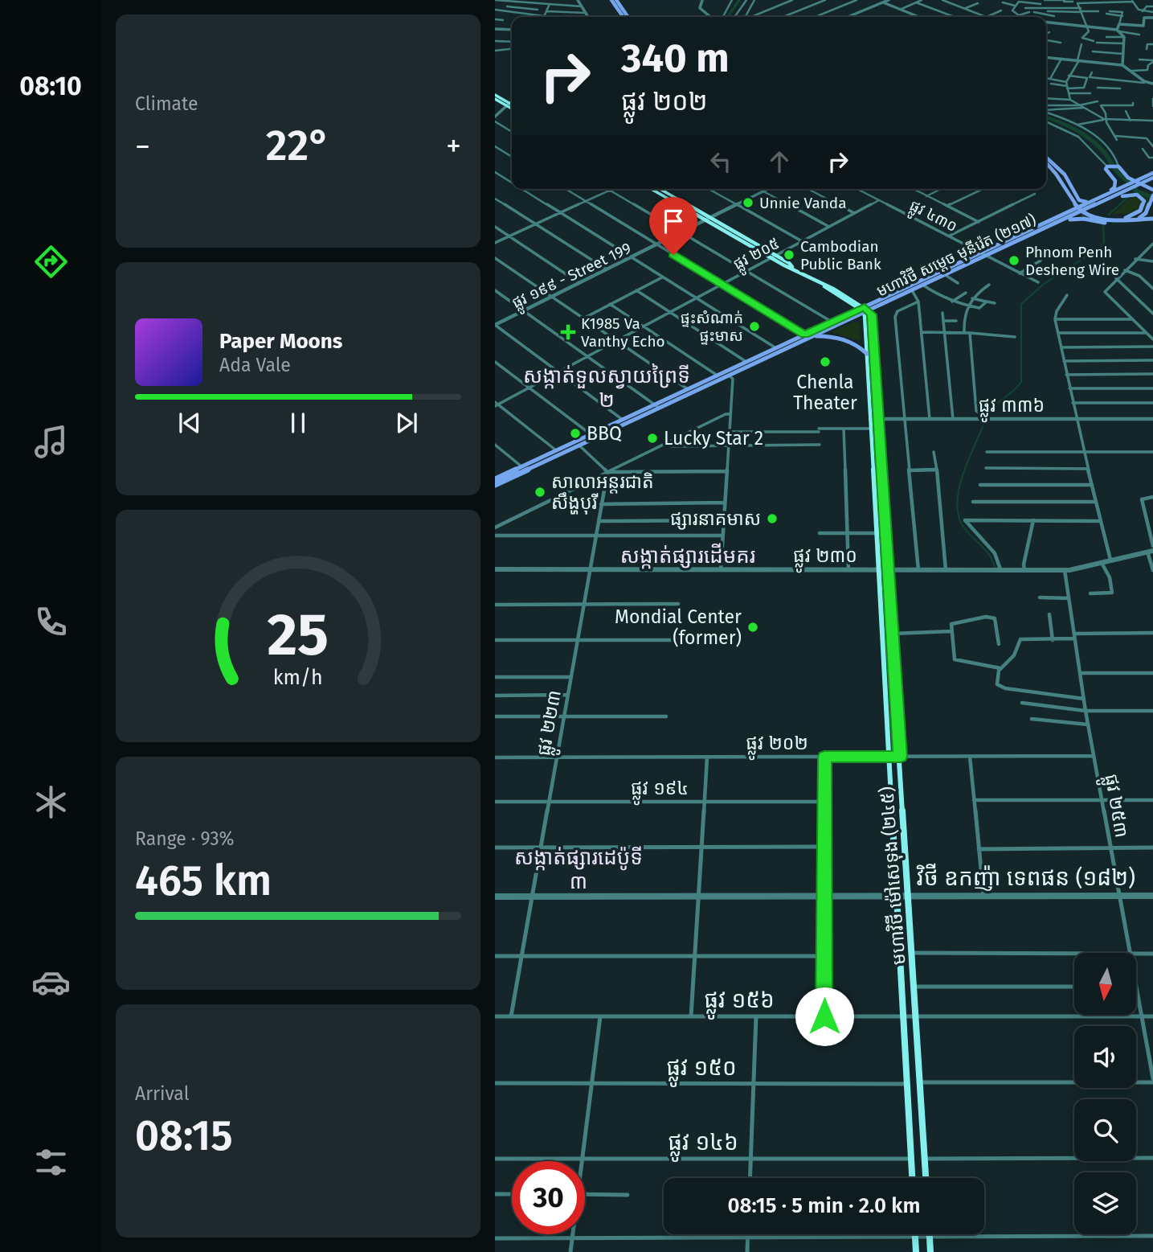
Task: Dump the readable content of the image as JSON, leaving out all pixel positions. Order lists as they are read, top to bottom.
{
  "streets": {
    "main road": ["មហាវិថី សម្តេច មុនីរ៉េត (២១៧)", "មហាវិថី ម៉ៅសេទុង (២៤៥)"],
    "street": [
      "ផ្លូវ ៤៣០",
      "ផ្លូវ ២០៥",
      "ផ្លូវ ១៩៩ - Street 199",
      "ផ្លូវ ៣៣៦",
      "ផ្លូវ ២៣០",
      "ផ្លូវ ២២៣",
      "ផ្លូវ ២០២",
      "ផ្លូវ ១៩៤",
      "ផ្លូវ ២៥៣",
      "វិថី ឧកញ៉ា ទេពផន (១៨២)",
      "ផ្លូវ ១៥៦",
      "ផ្លូវ ១៥០",
      "ផ្លូវ ១៤៦"
    ]
  },
  "crossings": [
    ["ផ្លូវ ៤៣០", "ផ្លូវ ២០៥"],
    ["ផ្លូវ ៤៣០", "មហាវិថី សម្តេច មុនីរ៉េត (២១៧)"],
    ["មហាវិថី សម្តេច មុនីរ៉េត (២១៧)", "មហាវិថី ម៉ៅសេទុង (២៤៥)"],
    ["ផ្លូវ ៣៣៦", "មហាវិថី ម៉ៅសេទុង (២៤៥)"],
    ["ផ្លូវ ២៣០", "ផ្លូវ ២២៣"],
    ["ផ្លូវ ២៣០", "ផ្លូវ ២៥៣"],
    ["ផ្លូវ ២៣០", "មហាវិថី ម៉ៅសេទុង (២៤៥)"],
    ["ផ្លូវ ២២៣", "ផ្លូវ ២០២"],
    ["ផ្លូវ ២២៣", "ផ្លូវ ១៩៤"],
    ["ផ្លូវ ២២៣", "វិថី ឧកញ៉ា ទេពផន (១៨២)"],
    ["ផ្លូវ ២២៣", "ផ្លូវ ១៥៦"],
    ["ផ្លូវ ២០២", "ផ្លូវ ២៥៣"],
    ["ផ្លូវ ២០២", "មហាវិថី ម៉ៅសេទុង (២៤៥)"],
    ["ផ្លូវ ២៥៣", "វិថី ឧកញ៉ា ទេពផន (១៨២)"],
    ["ផ្លូវ ២៥៣", "ផ្លូវ ១៥៦"],
    ["មហាវិថី ម៉ៅសេទុង (២៤៥)", "វិថី ឧកញ៉ា ទេពផន (១៨២)"],
    ["មហាវិថី ម៉ៅសេទុង (២៤៥)", "ផ្លូវ ១៥៦"],
    ["មហាវិថី ម៉ៅសេទុង (២៤៥)", "ផ្លូវ ១៥០"],
    ["មហាវិថី ម៉ៅសេទុង (២៤៥)", "ផ្លូវ ១៤៦"]
  ],
  "districts": ["សង្កាត់ទួលស្វាយព្រៃទី ២", "សង្កាត់ផ្សារដើមគរ", "សង្កាត់ផ្សារដេប៉ូទី ៣"],
  "places": {
    "other": [
      "Unnie Vanda",
      "Cambodian Public Bank",
      "Phnom Penh Desheng Wire",
      "ផ្ទះសំណាក់ ផ្ទះមាស",
      "Chenla Theater",
      "BBQ",
      "Lucky Star 2",
      "សាលាអន្តរជាតិ សឹង្ហបុរី",
      "ផ្សារនាគមាស",
      "Mondial Center (former)"
    ],
    "health": ["K1985 Va Vanthy Echo"]
  },
  "north": "bottom",
  "page": {
    "tabs": "08:10",
    "tile": [
      "Climate",
      ["Range · 93%", "465 km"],
      ["Arrival", "08:15"]
    ],
    "turn": ["340 m", "ផ្លូវ ២០២"],
    "heat": ["−", "22°", "+"],
    "song": ["Paper Moons", "Ada Vale"],
    "limit": "30",
    "trip": "08:15 · 5 min · 2.0 km",
    "gauge": ["25", "km/h"]
  }
}
